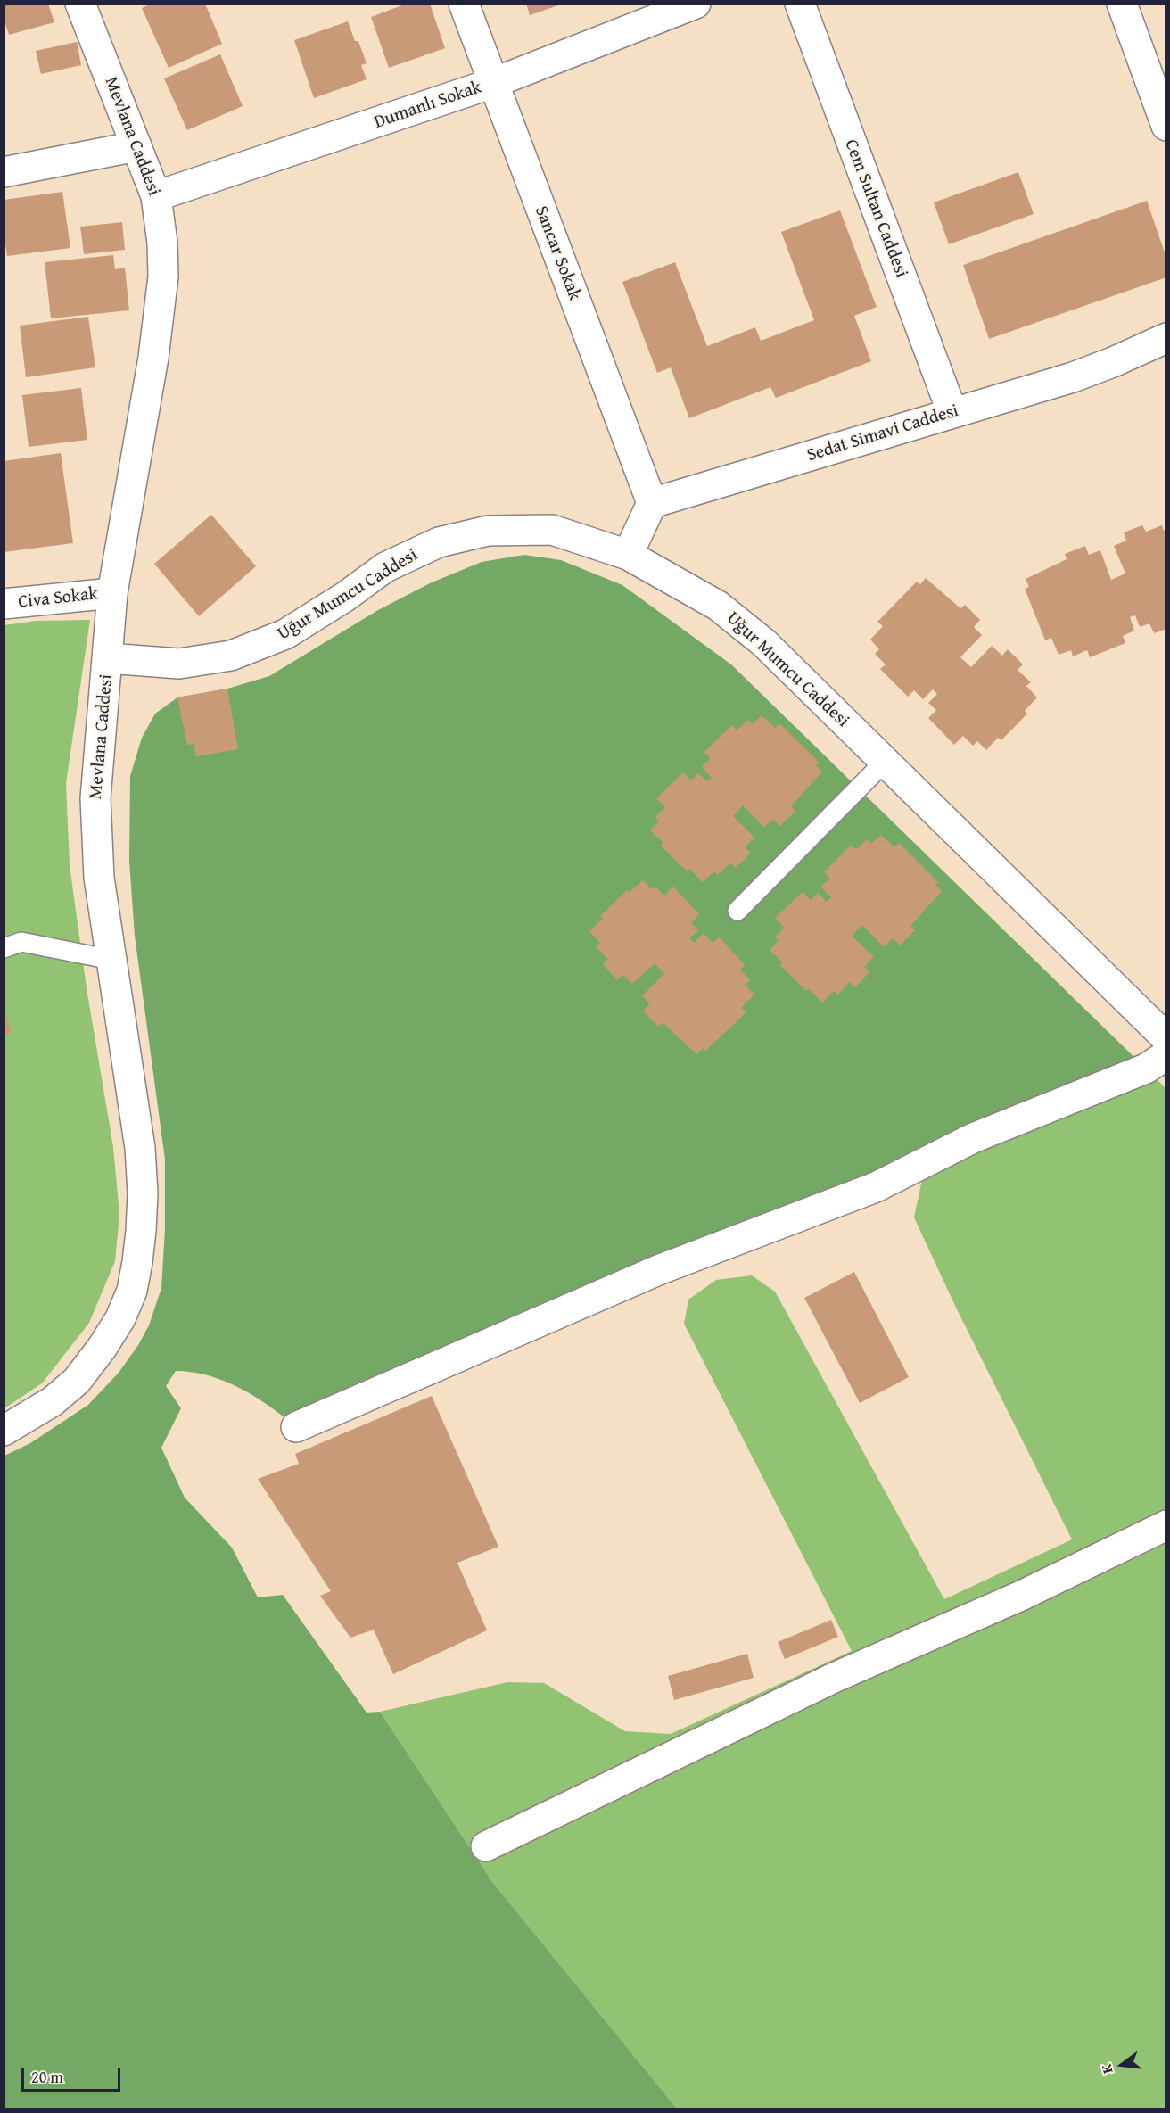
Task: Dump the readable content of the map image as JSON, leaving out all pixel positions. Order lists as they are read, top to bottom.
{
  "streets": {
    "street": [
      "Dumanlı Sokak",
      "Mevlana Caddesi",
      "Cem Sultan Caddesi",
      "Sancar Sokak",
      "Sedat Simavi Caddesi",
      "Uğur Mumcu Caddesi",
      "Civa Sokak"
    ]
  },
  "crossings": [
    ["Dumanlı Sokak", "Mevlana Caddesi"],
    ["Dumanlı Sokak", "Sancar Sokak"],
    ["Mevlana Caddesi", "Uğur Mumcu Caddesi"],
    ["Mevlana Caddesi", "Civa Sokak"],
    ["Cem Sultan Caddesi", "Sedat Simavi Caddesi"],
    ["Sancar Sokak", "Sedat Simavi Caddesi"]
  ],
  "scale_bar": "20 m",
  "north": "left"
}
